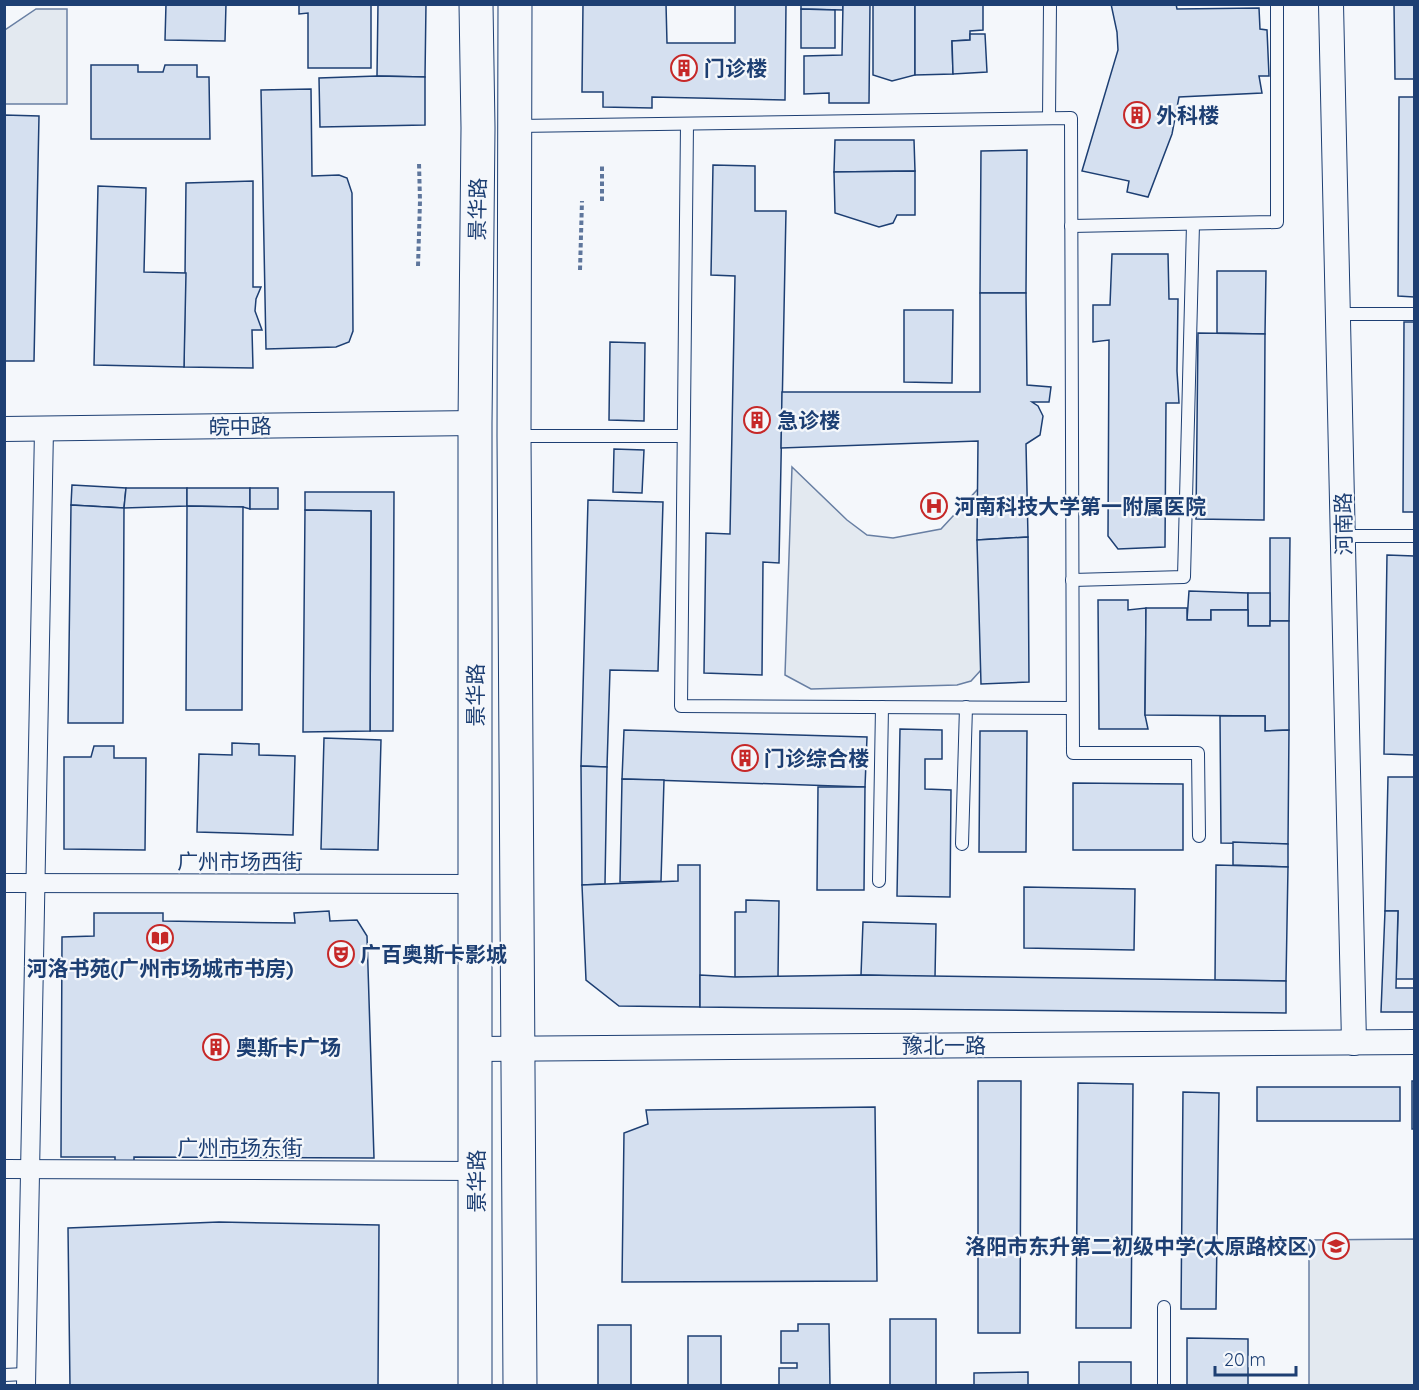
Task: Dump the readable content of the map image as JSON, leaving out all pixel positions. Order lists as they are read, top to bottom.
{
  "streets": {
    "main road": ["景华路"],
    "street": [
      "皖中路",
      "河南路",
      "广州市场西街",
      "豫北一路",
      "广州市场东街"
    ]
  },
  "crossings": [
    ["景华路", "皖中路"],
    ["景华路", "广州市场西街"],
    ["景华路", "豫北一路"],
    ["景华路", "广州市场东街"],
    ["河南路", "豫北一路"]
  ],
  "places": {
    "building": [
      "门诊楼",
      "外科楼",
      "急诊楼",
      "门诊综合楼",
      "奥斯卡广场"
    ],
    "hospital": ["河南科技大学第一附属医院"],
    "library": ["河洛书苑(广州市场城市书房)"],
    "theatre": ["广百奥斯卡影城"],
    "school or university": ["洛阳市东升第二初级中学(太原路校区)"]
  },
  "scale_bar": "20 m"
}
